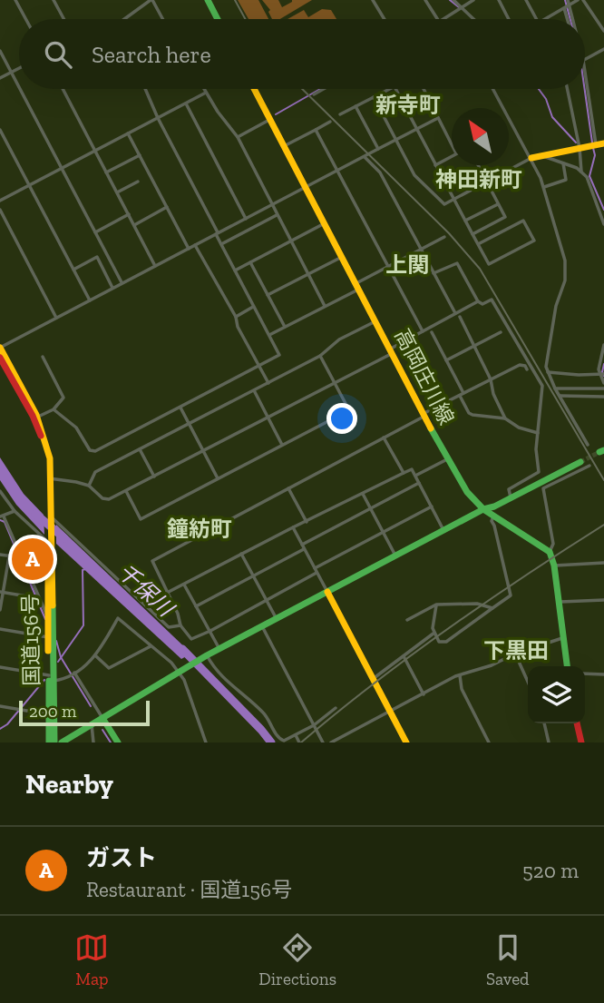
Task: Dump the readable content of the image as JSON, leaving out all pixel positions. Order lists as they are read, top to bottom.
{
  "streets": {
    "main road": ["高岡庄川線", "国道156号"]
  },
  "districts": [
    "新寺町",
    "神田新町",
    "上関",
    "鐘紡町",
    "下黒田"
  ],
  "water": ["千保川"],
  "scale_bar": "200 m",
  "north": "top left",
  "page": {
    "search": "Search here",
    "pins": "A",
    "scale": "200 m",
    "heading": "Nearby",
    "list": [
      {
        "mark": "A",
        "name": "ガスト",
        "note": "Restaurant · 国道156号",
        "value": "520 m"
      }
    ],
    "nav": ["Map", "Directions", "Saved"]
  }
}
